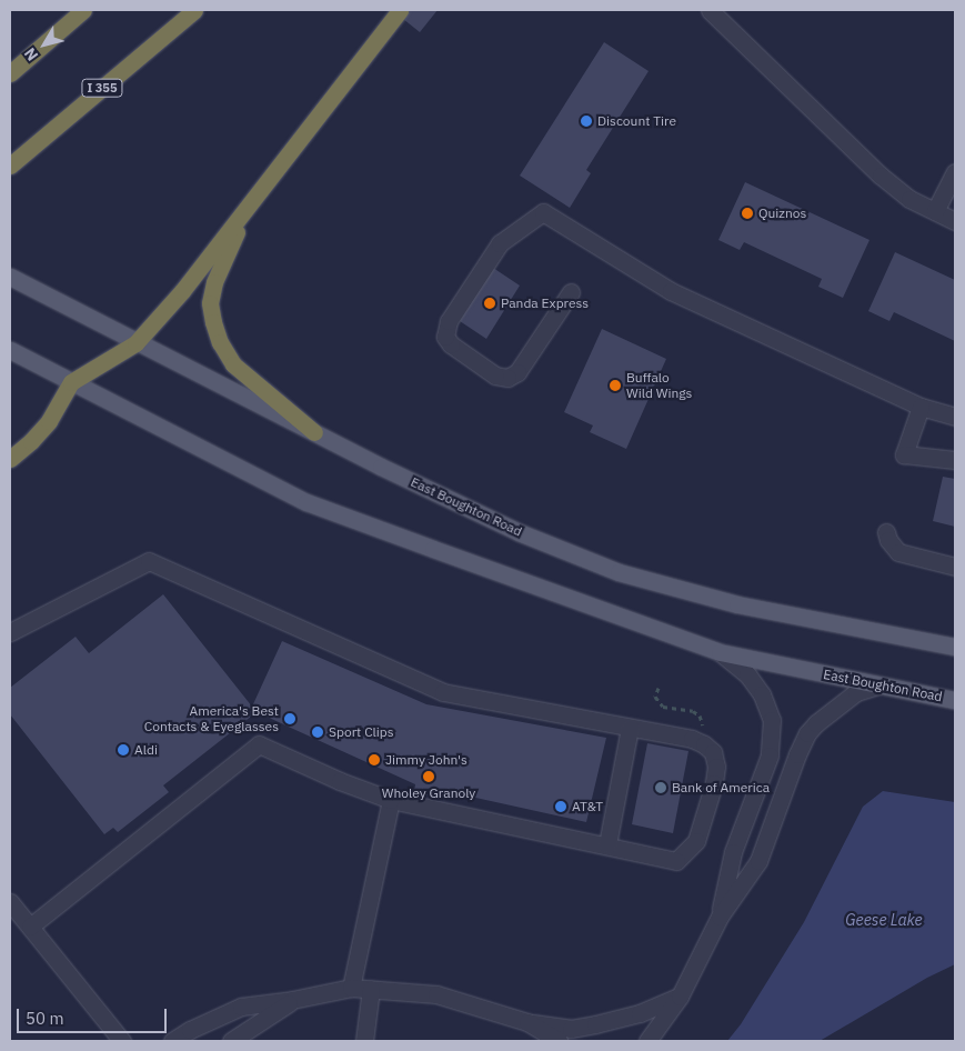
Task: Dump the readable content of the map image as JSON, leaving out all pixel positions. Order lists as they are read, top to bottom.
{
  "streets": {
    "highway": ["I 355"],
    "main road": ["East Boughton Road"]
  },
  "water": ["Geese Lake"],
  "places": [
    "Discount Tire",
    "Quiznos",
    "Panda Express",
    "Buffalo Wild Wings",
    "America's Best Contacts & Eyeglasses",
    "Sport Clips",
    "Aldi",
    "Jimmy John's",
    "Wholey Granoly",
    "Bank of America",
    "AT&T"
  ],
  "scale_bar": "50 m",
  "north": "bottom left"
}
